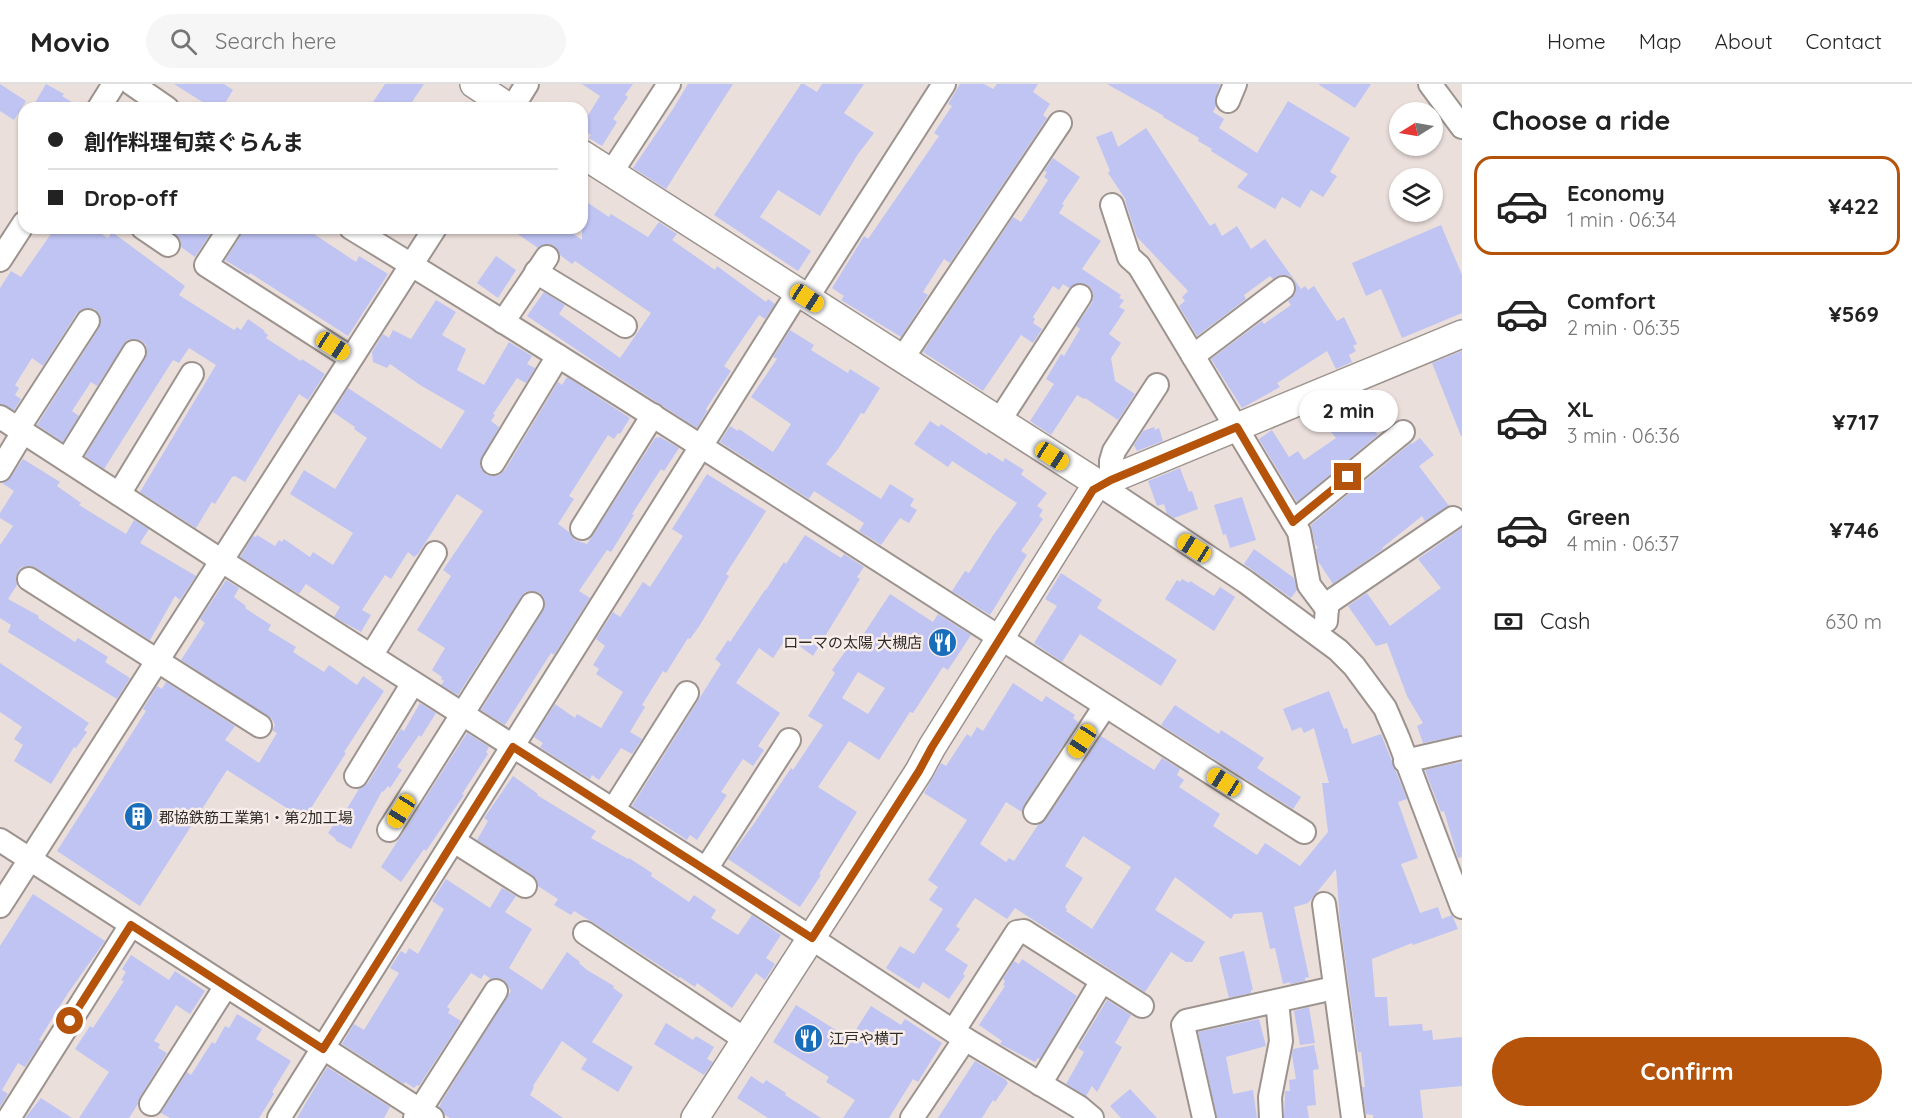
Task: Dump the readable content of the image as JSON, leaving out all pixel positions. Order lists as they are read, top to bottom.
{
  "places": {
    "restaurant": ["ローマの太陽 大槻店", "江戸や横丁"],
    "building": ["郡協鉄筋工業第1・第2加工場"]
  },
  "north": "left",
  "page": {
    "header": "Movio",
    "search": "Search here",
    "nav": [
      "Home",
      "Map",
      "About",
      "Contact"
    ],
    "heading": "Choose a ride",
    "banner": ["創作料理旬菜ぐらんま", "Drop-off"],
    "list": [
      {
        "name": "Economy",
        "note": "1 min · 06:34",
        "value": "¥422"
      },
      {
        "name": "Comfort",
        "note": "2 min · 06:35",
        "value": "¥569"
      },
      {
        "name": "XL",
        "note": "3 min · 06:36",
        "value": "¥717"
      },
      {
        "name": "Green",
        "note": "4 min · 06:37",
        "value": "¥746"
      }
    ],
    "bubble": "2 min",
    "pay": ["Cash", "630 m"],
    "buttons": "Confirm"
  }
}
